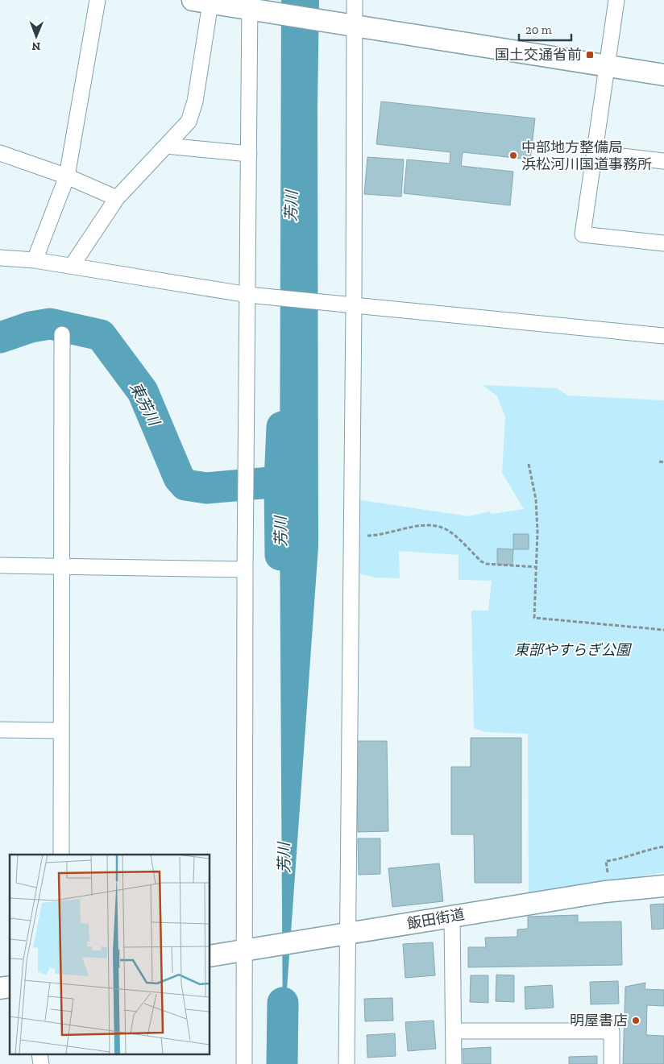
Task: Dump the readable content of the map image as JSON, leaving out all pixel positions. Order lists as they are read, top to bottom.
{
  "streets": {
    "street": ["飯田街道"]
  },
  "water": ["芳川", "東芳川"],
  "parks": ["東部やすらぎ公園"],
  "places": {
    "transit": ["国土交通省前"],
    "other": ["中部地方整備局 浜松河川国道事務所", "明屋書店"]
  },
  "scale_bar": "20 m",
  "north": "bottom"
}
